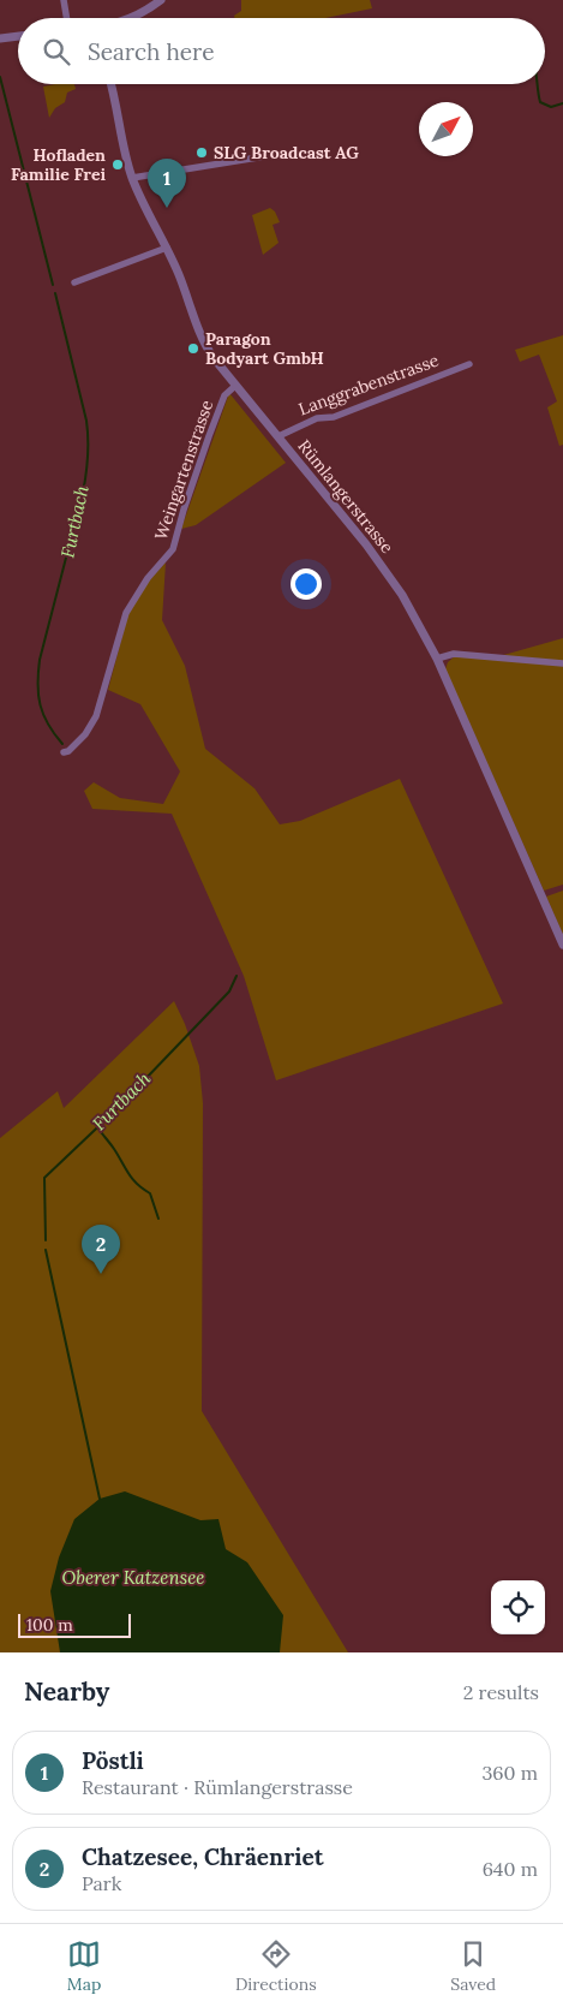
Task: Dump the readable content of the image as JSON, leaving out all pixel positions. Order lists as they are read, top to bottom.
{
  "streets": {
    "street": ["Langgrabenstrasse", "Weingartenstrasse", "Rümlangerstrasse"]
  },
  "crossings": [
    ["Langgrabenstrasse", "Rümlangerstrasse"],
    ["Weingartenstrasse", "Rümlangerstrasse"]
  ],
  "water": ["Furtbach", "Oberer Katzensee"],
  "places": ["SLG Broadcast AG", "Hofladen Familie Frei", "Paragon Bodyart GmbH"],
  "scale_bar": "100 m",
  "north": "top right",
  "page": {
    "search": "Search here",
    "pins": ["1", "2"],
    "scale": "100 m",
    "heading": ["Nearby", "2 results"],
    "list": [
      {
        "mark": "1",
        "name": "Pöstli",
        "note": "Restaurant · Rümlangerstrasse",
        "value": "360 m"
      },
      {
        "mark": "2",
        "name": "Chatzesee, Chräenriet",
        "note": "Park",
        "value": "640 m"
      }
    ],
    "nav": ["Map", "Directions", "Saved"]
  }
}
